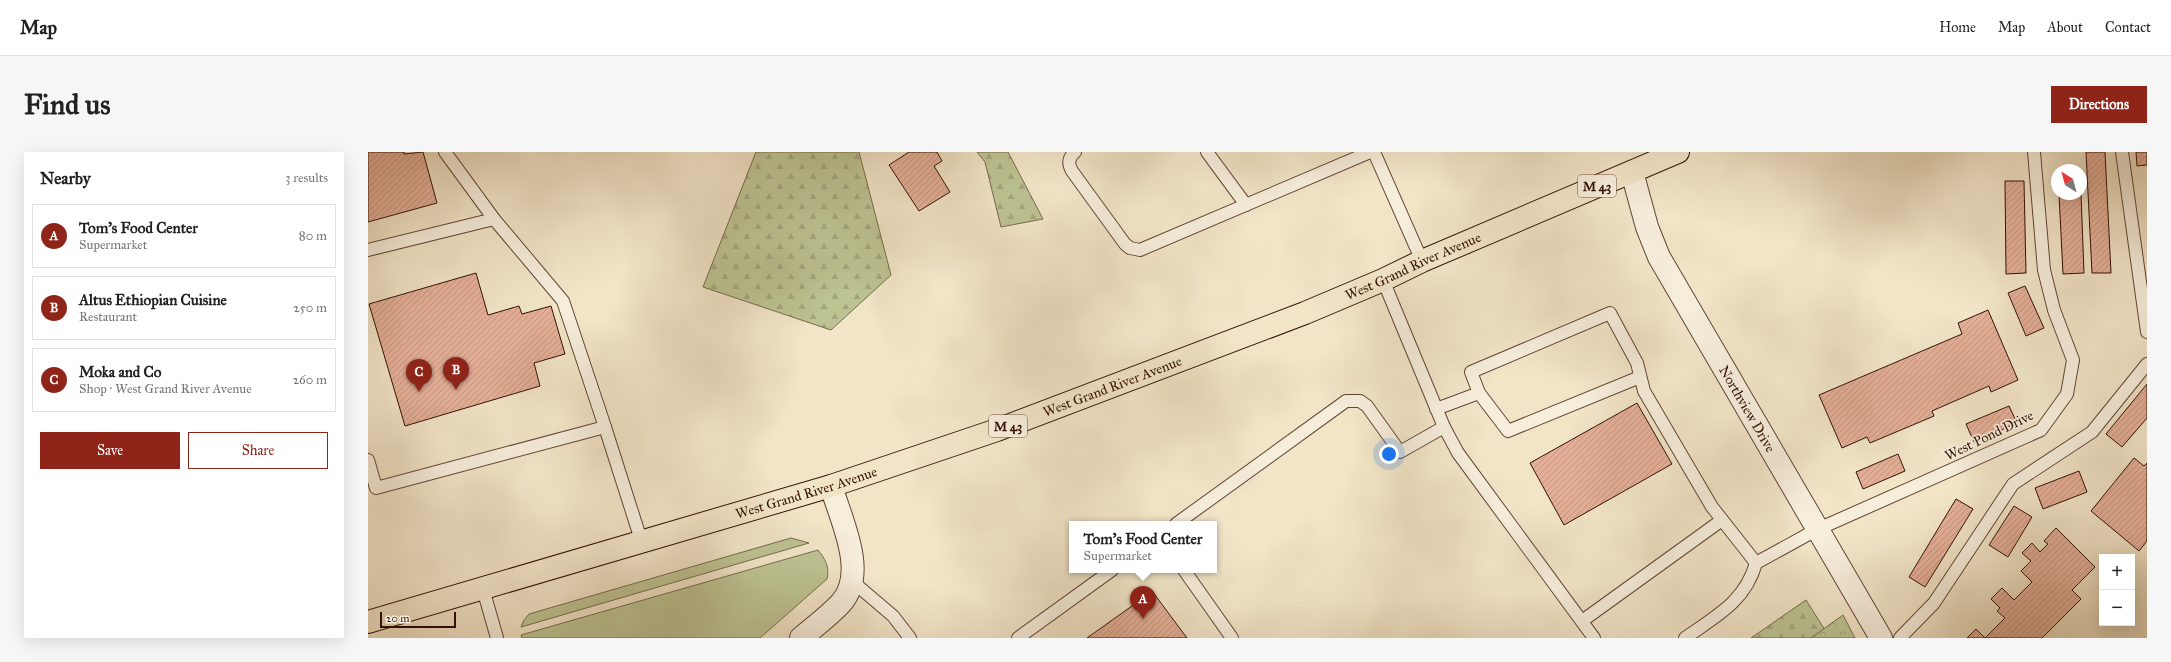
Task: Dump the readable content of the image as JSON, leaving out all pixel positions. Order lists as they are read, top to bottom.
{
  "streets": {
    "main road": ["M 43", "West Grand River Avenue"],
    "street": ["Northview Drive"],
    "lane": ["West Pond Drive"]
  },
  "crossings": [
    ["West Grand River Avenue", "Northview Drive"],
    ["Northview Drive", "West Pond Drive"]
  ],
  "scale_bar": "20 m",
  "north": "top left",
  "page": {
    "header": "Map",
    "nav": [
      "Home",
      "Map",
      "About",
      "Contact"
    ],
    "buttons": [
      "Directions",
      ["Save", "Share"]
    ],
    "title": "Find us",
    "heading": ["Nearby", "3 results"],
    "list": [
      {
        "mark": "A",
        "name": "Tom's Food Center",
        "note": "Supermarket",
        "value": "80 m"
      },
      {
        "mark": "B",
        "name": "Altus Ethiopian Cuisine",
        "note": "Restaurant",
        "value": "250 m"
      },
      {
        "mark": "C",
        "name": "Moka and Co",
        "note": "Shop · West Grand River Avenue",
        "value": "260 m"
      }
    ],
    "pins": ["B", "C", "A"],
    "popup": ["Tom's Food Center", "Supermarket"],
    "map_buttons": ["+", "−"],
    "scale": "20 m"
  }
}
